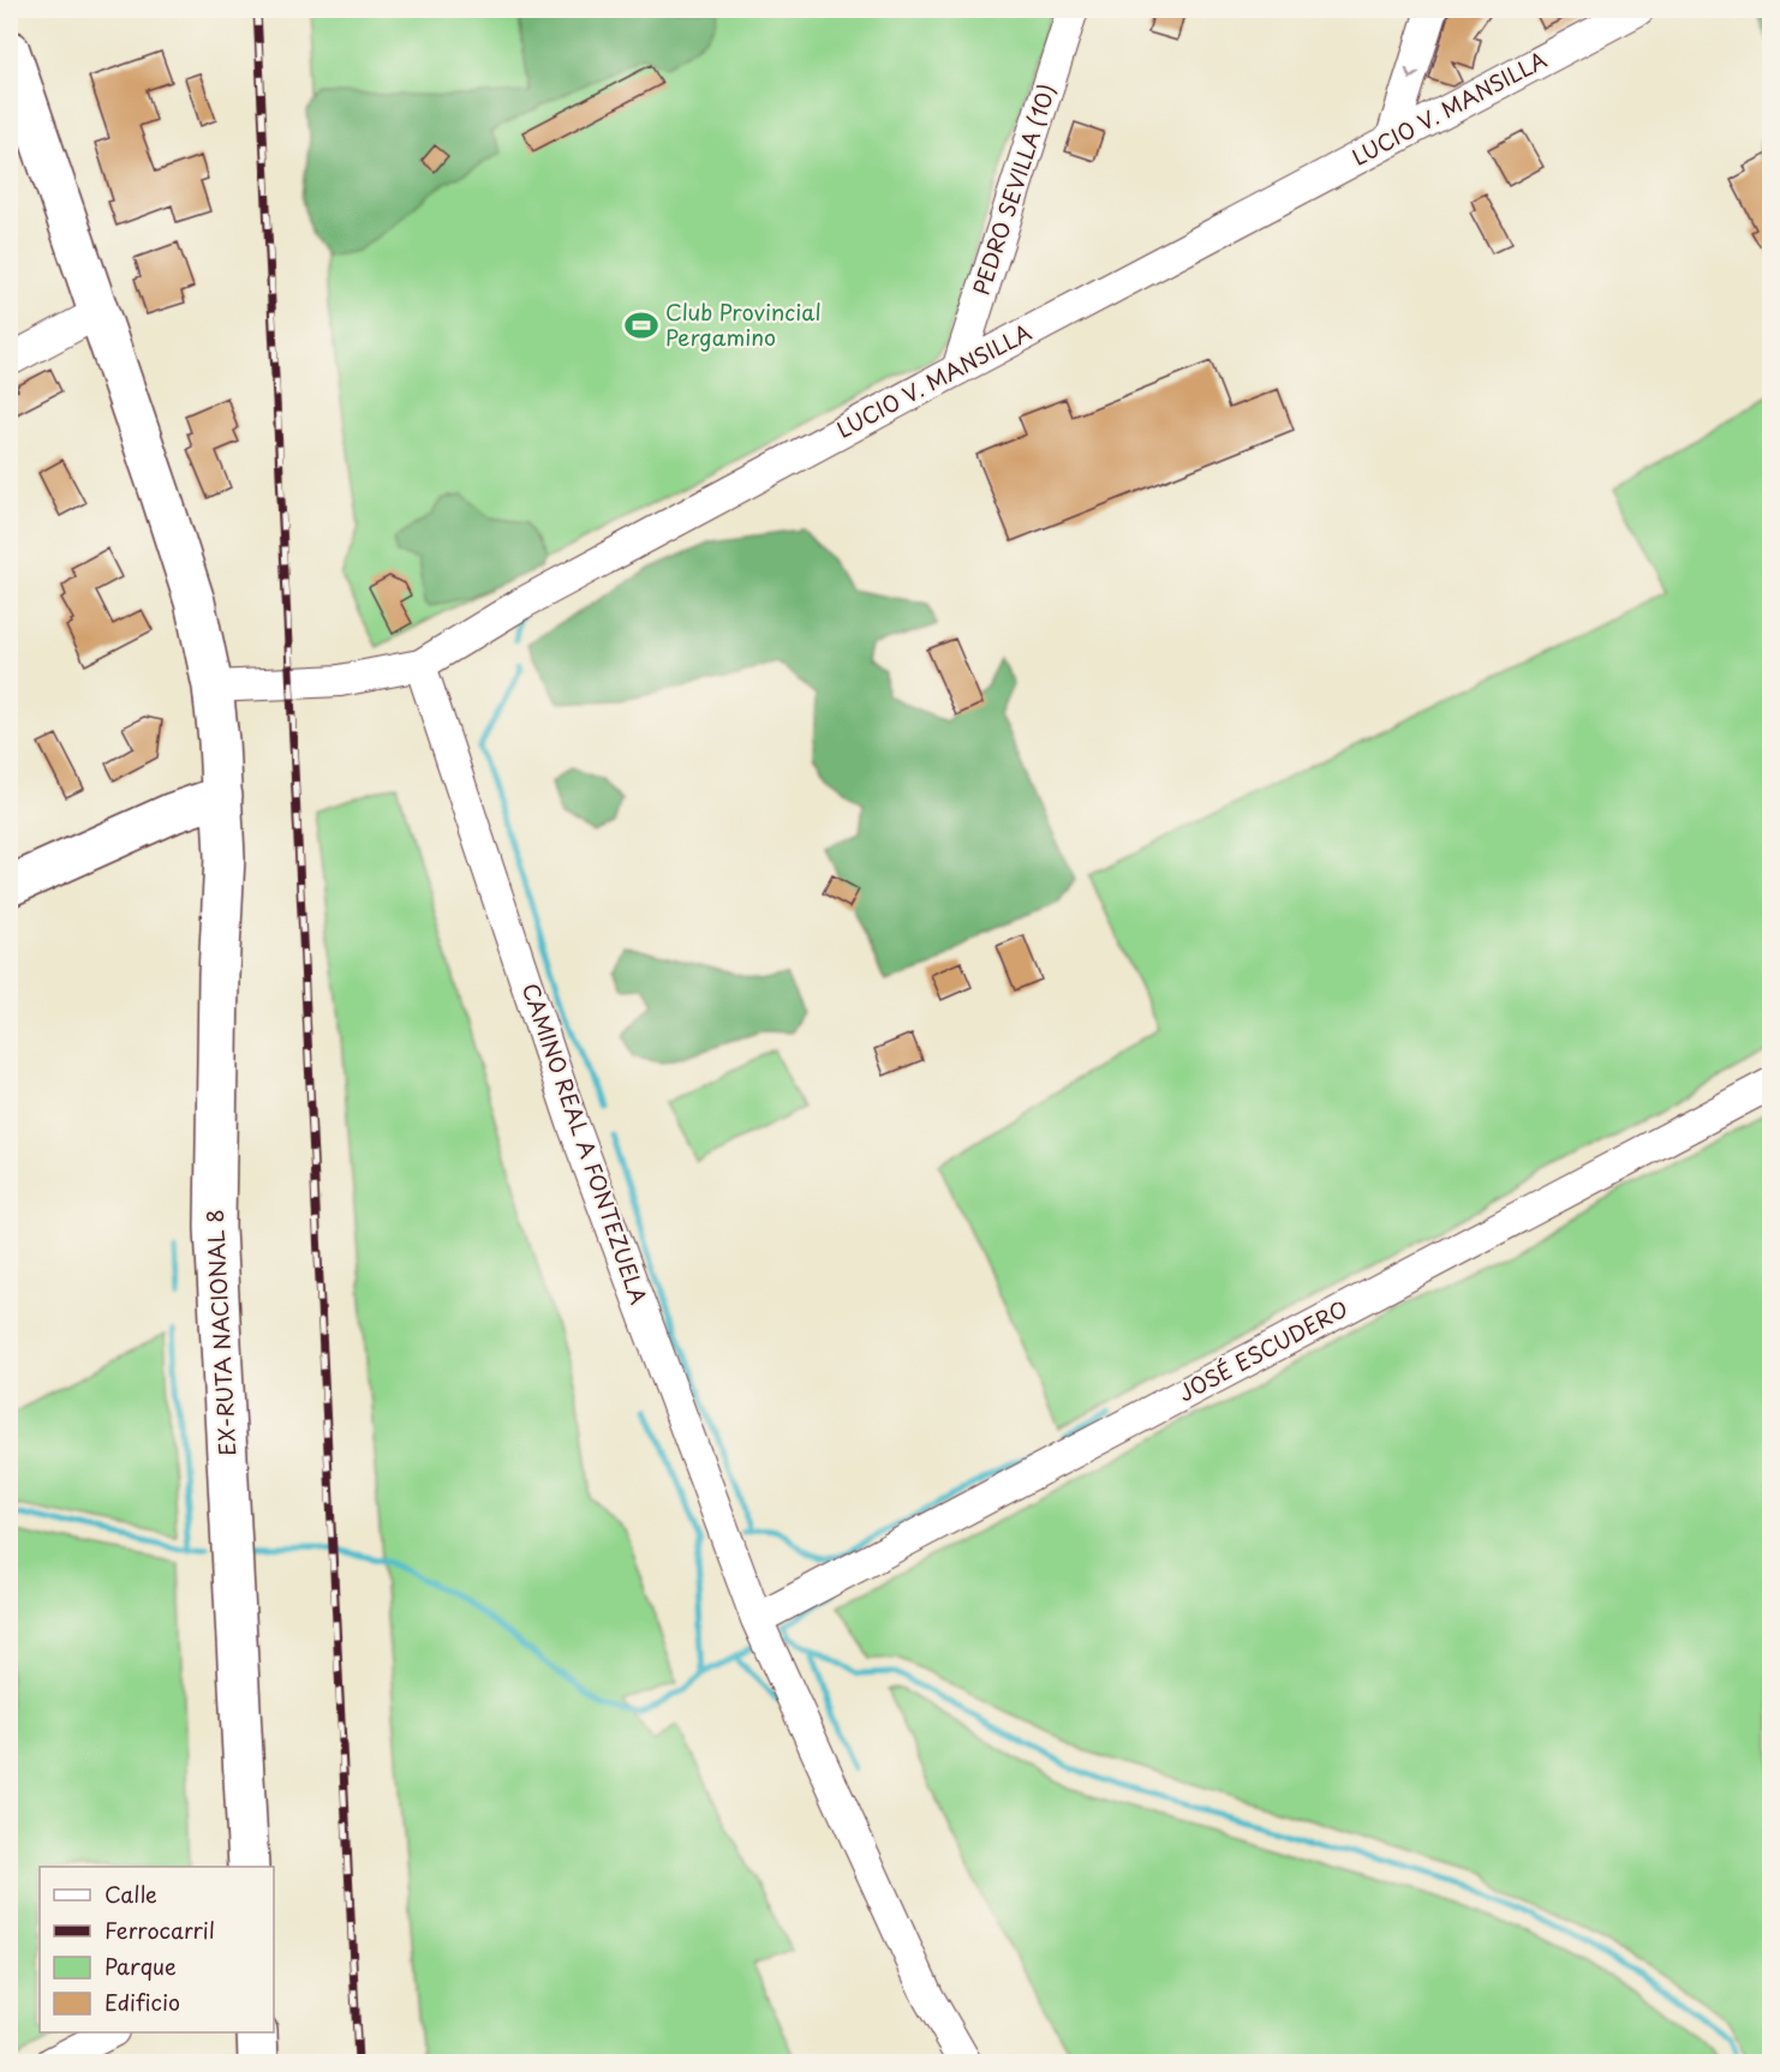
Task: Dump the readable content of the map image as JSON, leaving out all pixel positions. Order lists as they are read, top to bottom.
{
  "streets": {
    "main road": ["EX-RUTA NACIONAL 8"],
    "street": [
      "LUCIO V. MANSILLA",
      "PEDRO SEVILLA (10)",
      "CAMINO REAL A FONTEZUELA",
      "JOSÉ ESCUDERO"
    ]
  },
  "crossings": [
    ["LUCIO V. MANSILLA", "PEDRO SEVILLA (10)"],
    ["LUCIO V. MANSILLA", "CAMINO REAL A FONTEZUELA"],
    ["LUCIO V. MANSILLA", "EX-RUTA NACIONAL 8"],
    ["CAMINO REAL A FONTEZUELA", "JOSÉ ESCUDERO"]
  ],
  "places": {
    "sports": ["Club Provincial Pergamino"]
  },
  "legend": [
    "Calle",
    "Ferrocarril",
    "Parque",
    "Edificio"
  ]
}
